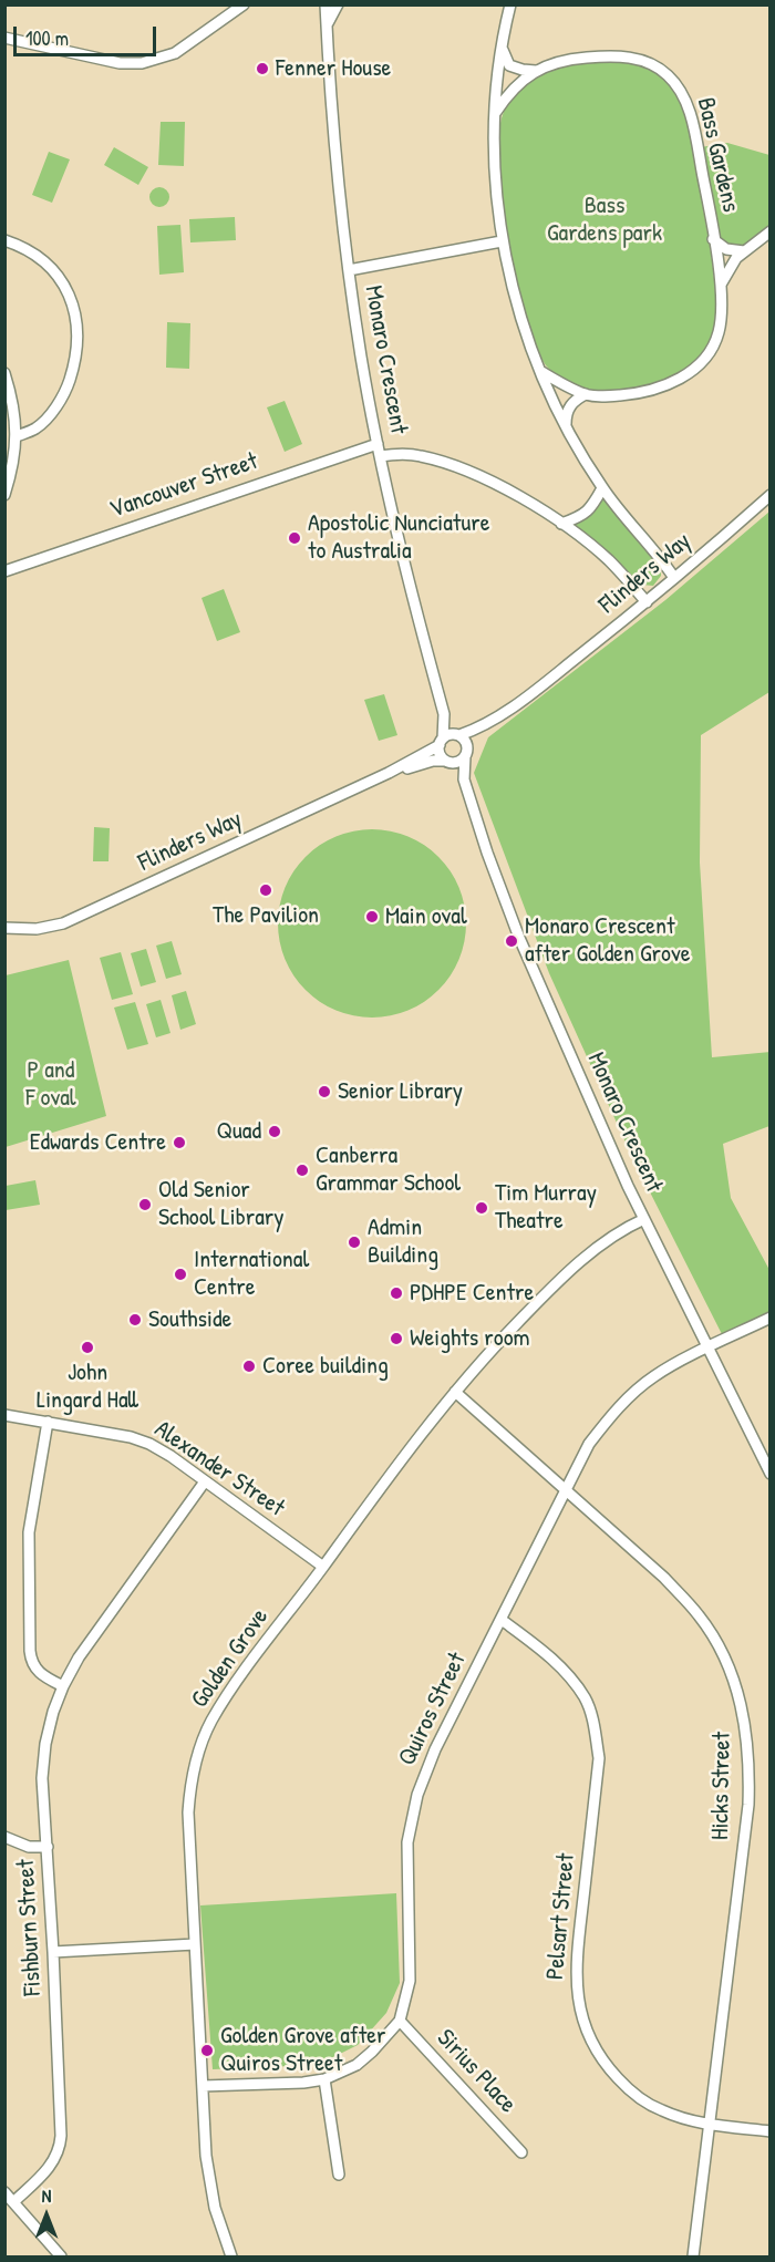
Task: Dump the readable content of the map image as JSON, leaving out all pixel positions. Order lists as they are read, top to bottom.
{
  "streets": {
    "street": [
      "Bass Gardens",
      "Monaro Crescent",
      "Vancouver Street",
      "Flinders Way",
      "Alexander Street",
      "Golden Grove",
      "Quiros Street",
      "Hicks Street",
      "Pelsart Street",
      "Fishburn Street",
      "Sirius Place"
    ]
  },
  "crossings": [
    ["Monaro Crescent", "Vancouver Street"],
    ["Monaro Crescent", "Flinders Way"],
    ["Monaro Crescent", "Golden Grove"],
    ["Monaro Crescent", "Quiros Street"],
    ["Alexander Street", "Golden Grove"],
    ["Alexander Street", "Fishburn Street"],
    ["Golden Grove", "Quiros Street"],
    ["Golden Grove", "Hicks Street"],
    ["Quiros Street", "Hicks Street"],
    ["Quiros Street", "Pelsart Street"],
    ["Quiros Street", "Sirius Place"],
    ["Hicks Street", "Pelsart Street"]
  ],
  "parks": ["Bass Gardens park", "P and F oval"],
  "places": [
    "Fenner House",
    "Apostolic Nunciature to Australia",
    "The Pavilion",
    "Main oval",
    "Monaro Crescent after Golden Grove",
    "Senior Library",
    "Quad",
    "Edwards Centre",
    "Canberra Grammar School",
    "Old Senior School Library",
    "Tim Murray Theatre",
    "Admin Building",
    "International Centre",
    "PDHPE Centre",
    "Southside",
    "Weights room",
    "John Lingard Hall",
    "Coree building",
    "Golden Grove after Quiros Street"
  ],
  "scale_bar": "100 m",
  "north": "top"
}
